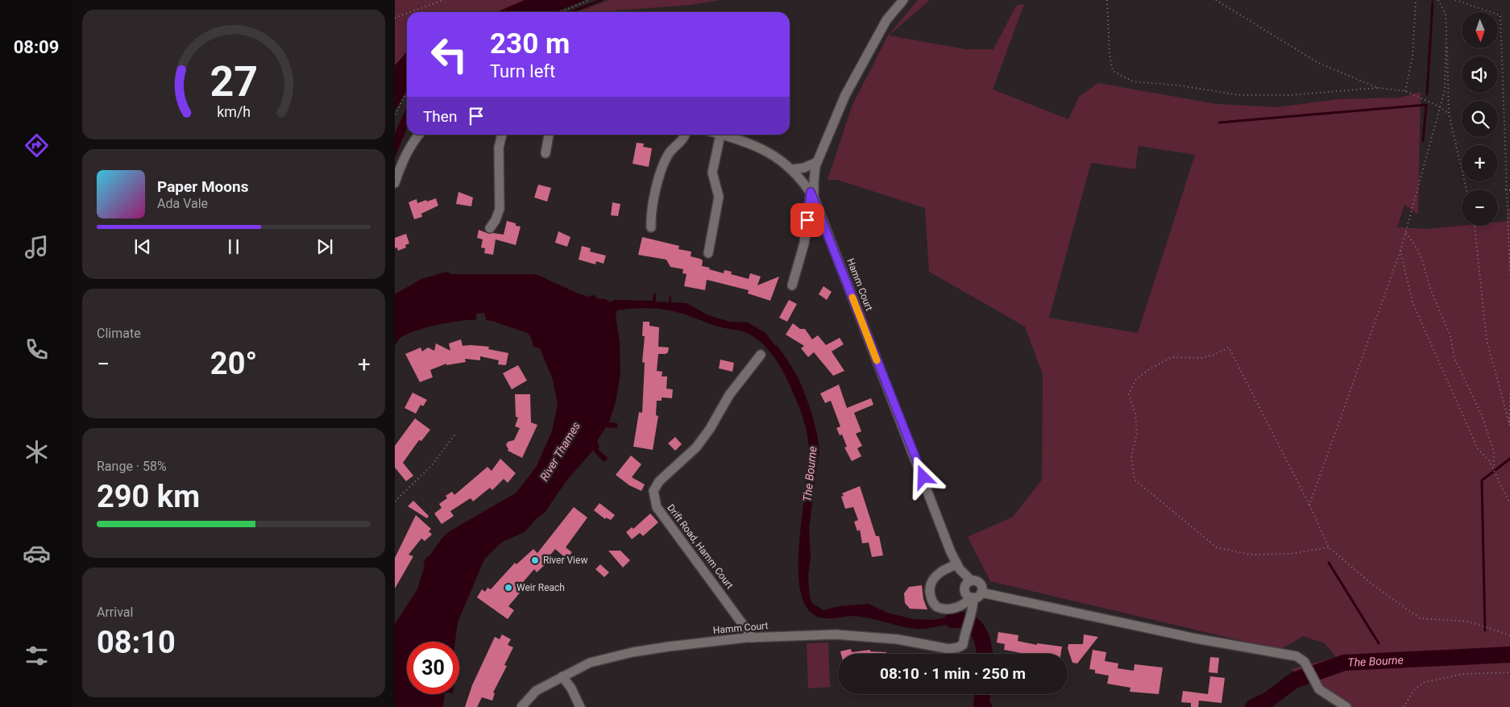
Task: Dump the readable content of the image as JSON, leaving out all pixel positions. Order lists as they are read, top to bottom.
{
  "streets": {
    "street": ["Hamm Court", "Drift Road, Hamm Court"]
  },
  "crossings": [
    ["Hamm Court", "Drift Road, Hamm Court"]
  ],
  "water": ["River Thames", "The Bourne"],
  "places": ["River View", "Weir Reach"],
  "north": "bottom",
  "page": {
    "tabs": "08:09",
    "map_buttons": ["+", "−"],
    "turn": ["230 m", "Turn left"],
    "then": "Then",
    "song": ["Paper Moons", "Ada Vale"],
    "tile": [
      "Climate",
      ["Range · 58%", "290 km"],
      ["Arrival", "08:10"]
    ],
    "heat": ["−", "20°", "+"],
    "limit": "30",
    "trip": "08:10 · 1 min · 250 m",
    "gauge": ["27", "km/h"]
  }
}
